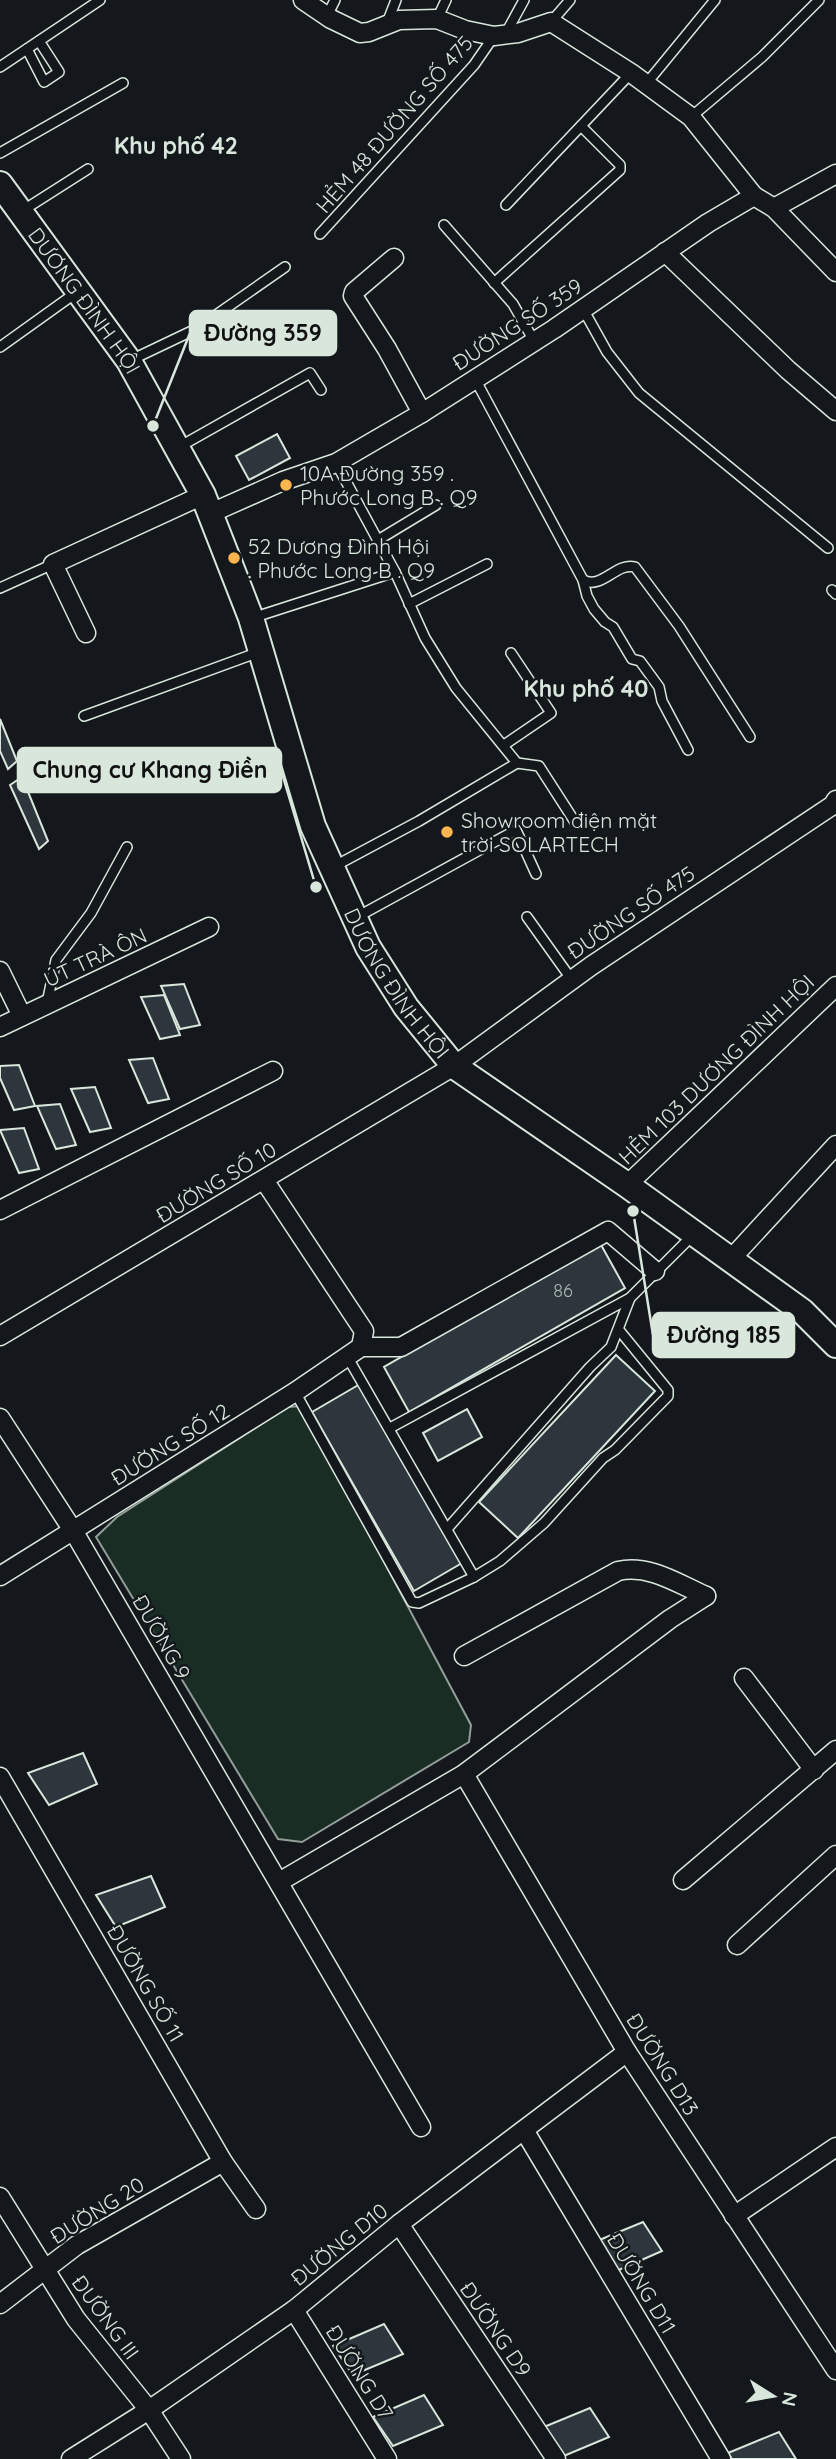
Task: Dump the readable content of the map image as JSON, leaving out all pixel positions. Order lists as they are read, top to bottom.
{
  "streets": {
    "street": [
      "DƯƠNG ĐÌNH HỘI",
      "ĐƯỜNG SỐ 359",
      "ĐƯỜNG SỐ 475",
      "ÚT TRÀ ÔN",
      "HẺM 103 DƯƠNG ĐÌNH HỘI",
      "ĐƯỜNG SỐ 10",
      "ĐƯỜNG SỐ 12",
      "ĐƯỜNG 9",
      "ĐƯỜNG SỐ 11",
      "ĐƯỜNG D13",
      "ĐƯỜNG 20",
      "ĐƯỜNG D10",
      "ĐƯỜNG D11",
      "ĐƯỜNG III",
      "ĐƯỜNG D9",
      "ĐƯỜNG D7"
    ],
    "lane": ["HẺM 48 ĐƯỜNG SỐ 475"]
  },
  "crossings": [
    ["DƯƠNG ĐÌNH HỘI", "ĐƯỜNG SỐ 359"],
    ["DƯƠNG ĐÌNH HỘI", "ĐƯỜNG SỐ 475"],
    ["DƯƠNG ĐÌNH HỘI", "HẺM 103 DƯƠNG ĐÌNH HỘI"],
    ["DƯƠNG ĐÌNH HỘI", "ĐƯỜNG SỐ 10"],
    ["ĐƯỜNG SỐ 475", "ĐƯỜNG SỐ 10"],
    ["ĐƯỜNG SỐ 12", "ĐƯỜNG 9"],
    ["ĐƯỜNG SỐ 11", "ĐƯỜNG 20"],
    ["ĐƯỜNG D13", "ĐƯỜNG D10"],
    ["ĐƯỜNG 20", "ĐƯỜNG III"],
    ["ĐƯỜNG D10", "ĐƯỜNG D11"],
    ["ĐƯỜNG D10", "ĐƯỜNG III"],
    ["ĐƯỜNG D10", "ĐƯỜNG D9"],
    ["ĐƯỜNG D10", "ĐƯỜNG D7"]
  ],
  "districts": ["Khu phố 42", "Khu phố 40"],
  "places": [
    "Đường 359",
    "10A Đường 359 . Phước Long B . Q9",
    "52 Dương Đình Hội . Phước Long B . Q9",
    "Showroom điện mặt trời SOLARTECH",
    "Chung cư Khang Điền",
    "Đường 185"
  ],
  "house_numbers": ["86"],
  "north": "right"
}
